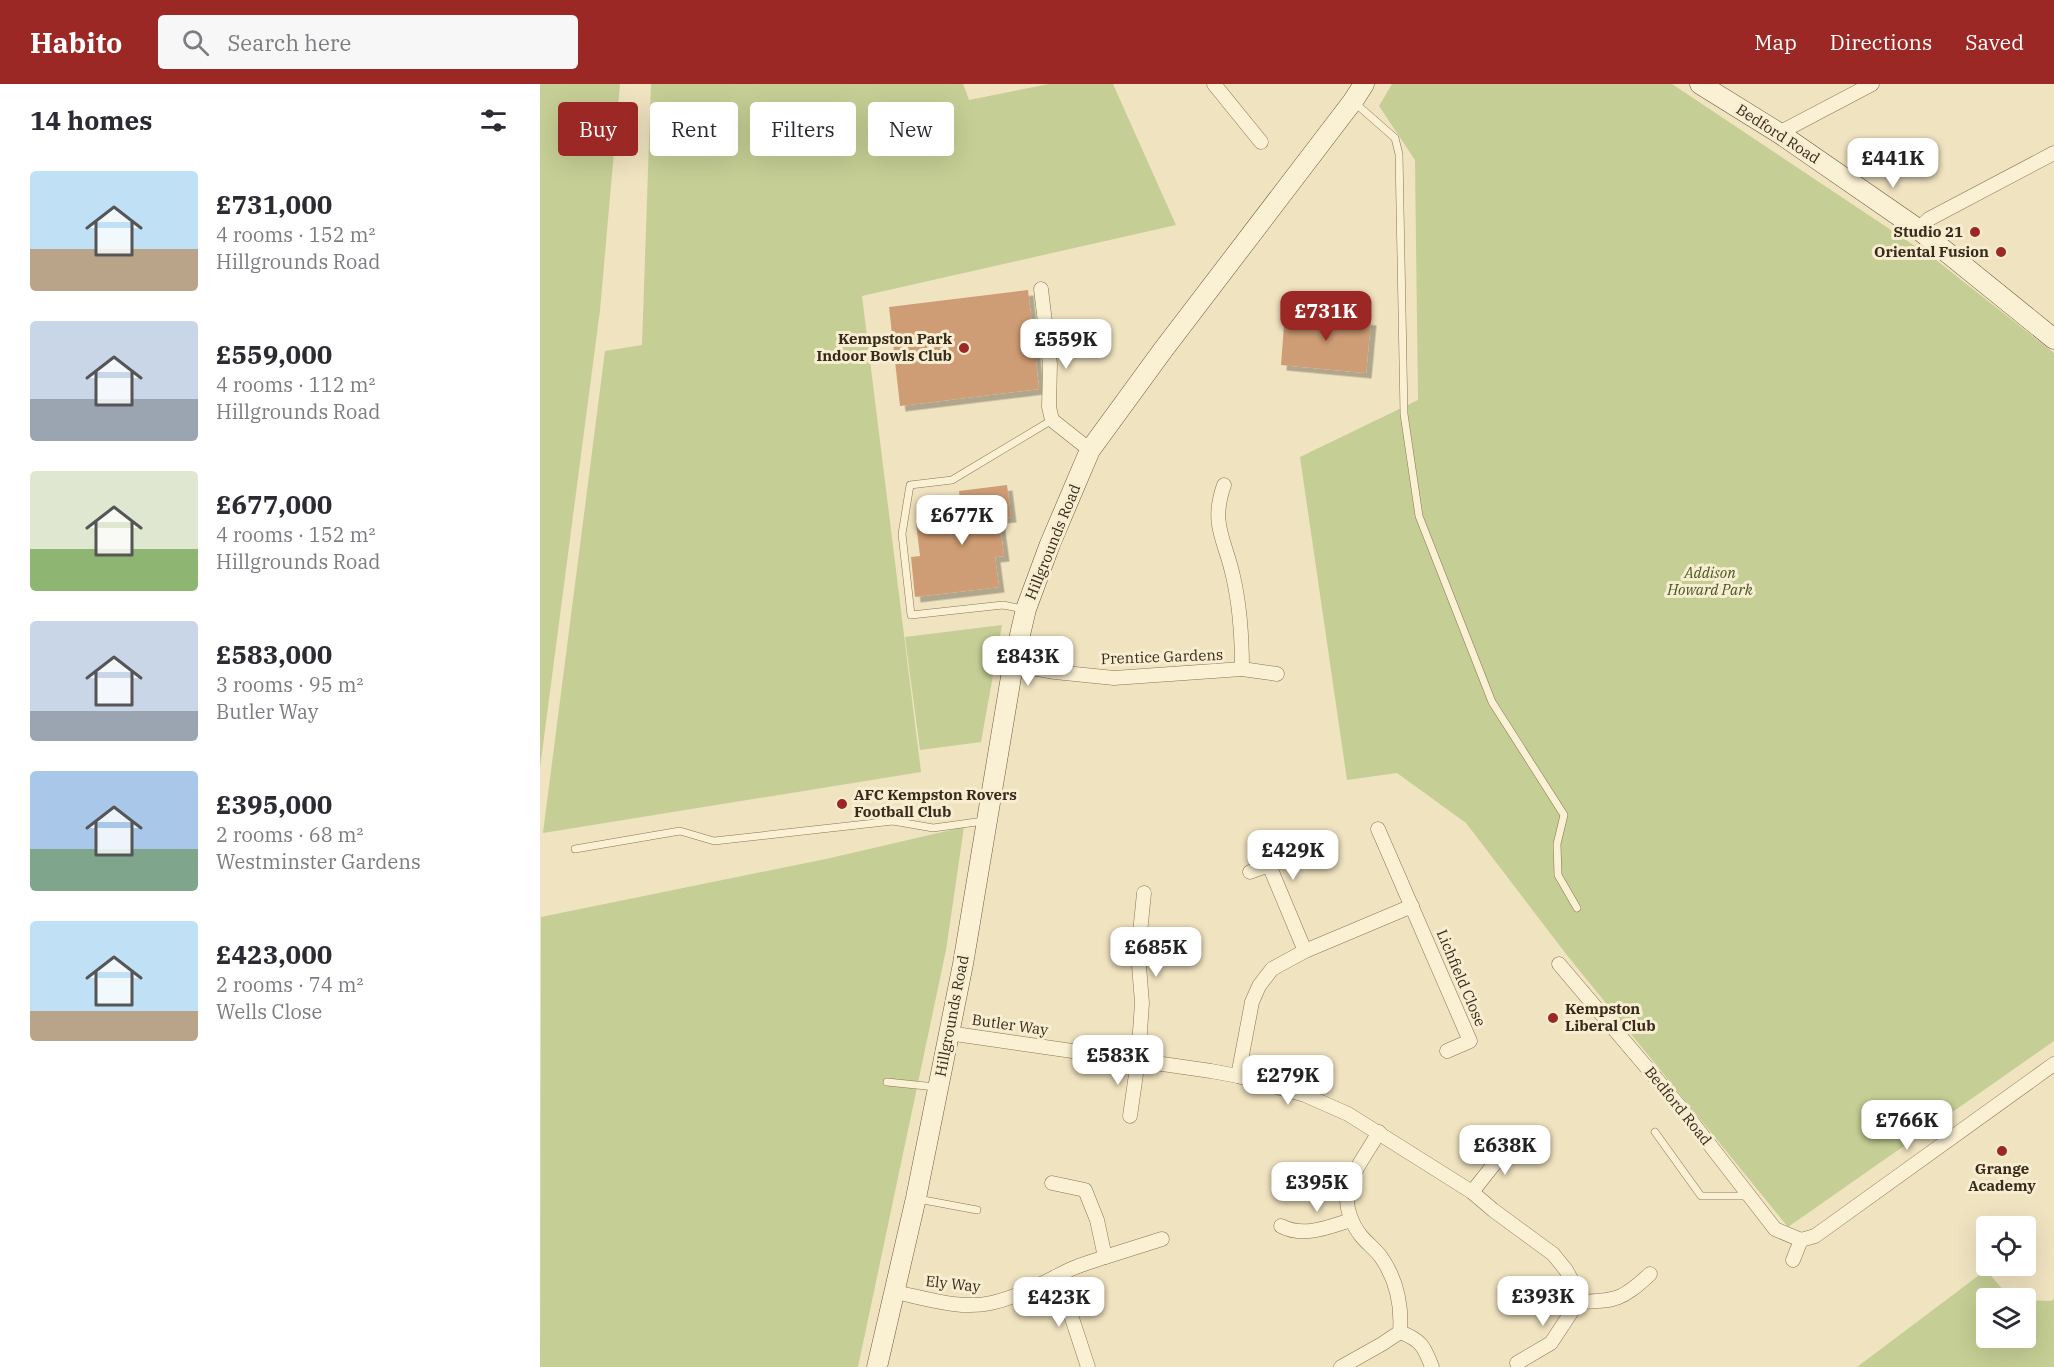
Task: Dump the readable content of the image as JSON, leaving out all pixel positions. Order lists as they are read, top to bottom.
{
  "streets": {
    "street": [
      "Bedford Road",
      "Hillgrounds Road",
      "Prentice Gardens",
      "Lichfield Close",
      "Butler Way",
      "Ely Way"
    ]
  },
  "crossings": [
    ["Hillgrounds Road", "Prentice Gardens"],
    ["Hillgrounds Road", "Butler Way"],
    ["Hillgrounds Road", "Ely Way"]
  ],
  "parks": ["Addison Howard Park"],
  "places": [
    "Studio 21",
    "Oriental Fusion",
    "Kempston Park Indoor Bowls Club",
    "AFC Kempston Rovers Football Club",
    "Kempston Liberal Club",
    "Grange Academy"
  ],
  "page": {
    "header": "Habito",
    "search": "Search here",
    "nav": ["Map", "Directions", "Saved"],
    "heading": "14 homes",
    "chip": [
      "Buy",
      "Rent",
      "Filters",
      "New"
    ],
    "price": [
      "£441K",
      "£731K",
      "£559K",
      "£677K",
      "£843K",
      "£429K",
      "£685K",
      "£583K",
      "£279K",
      "£766K",
      "£638K",
      "£395K",
      "£393K",
      "£423K"
    ],
    "list": [
      {
        "name": "£731,000",
        "note": "4 rooms · 152 m² · Hillgrounds Road"
      },
      {
        "name": "£559,000",
        "note": "4 rooms · 112 m² · Hillgrounds Road"
      },
      {
        "name": "£677,000",
        "note": "4 rooms · 152 m² · Hillgrounds Road"
      },
      {
        "name": "£583,000",
        "note": "3 rooms · 95 m² · Butler Way"
      },
      {
        "name": "£395,000",
        "note": "2 rooms · 68 m² · Westminster Gardens"
      },
      {
        "name": "£423,000",
        "note": "2 rooms · 74 m² · Wells Close"
      }
    ]
  }
}
